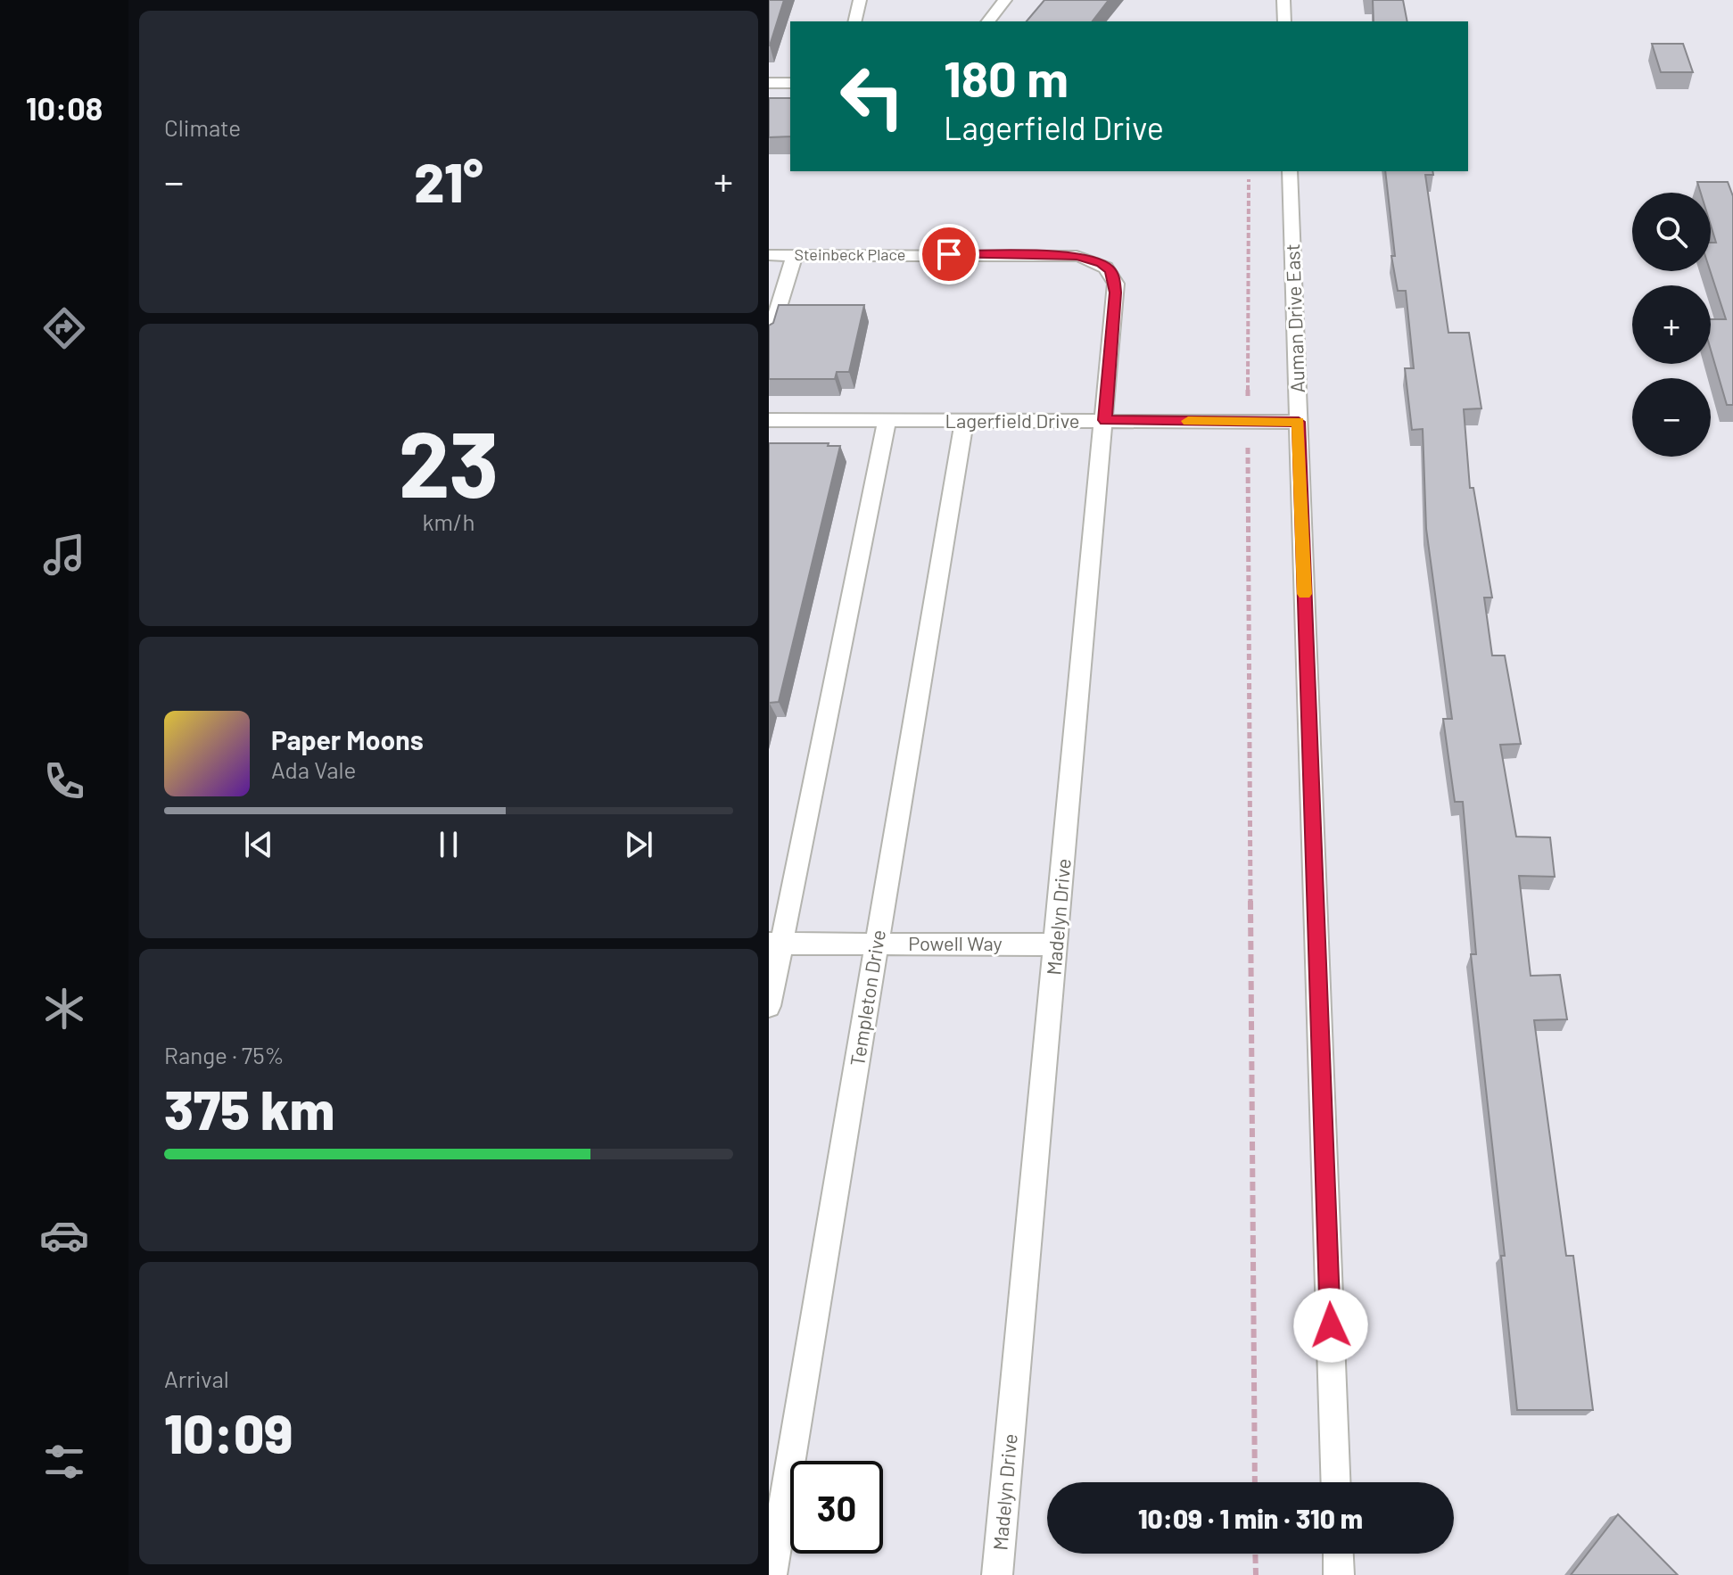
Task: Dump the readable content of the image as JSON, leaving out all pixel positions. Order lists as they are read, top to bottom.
{
  "streets": {
    "street": [
      "Steinbeck Place",
      "Auman Drive East",
      "Lagerfield Drive",
      "Madelyn Drive",
      "Powell Way",
      "Templeton Drive"
    ]
  },
  "crossings": [
    ["Steinbeck Place", "Madelyn Drive"],
    ["Auman Drive East", "Lagerfield Drive"],
    ["Lagerfield Drive", "Madelyn Drive"],
    ["Lagerfield Drive", "Templeton Drive"],
    ["Madelyn Drive", "Powell Way"],
    ["Powell Way", "Templeton Drive"]
  ],
  "page": {
    "tabs": "10:08",
    "tile": [
      "Climate",
      ["23", "km/h"],
      ["Range · 75%", "375 km"],
      ["Arrival", "10:09"]
    ],
    "turn": ["180 m", "Lagerfield Drive"],
    "heat": ["−", "21°", "+"],
    "map_buttons": ["+", "−"],
    "song": ["Paper Moons", "Ada Vale"],
    "limit": "30",
    "trip": "10:09 · 1 min · 310 m"
  }
}
